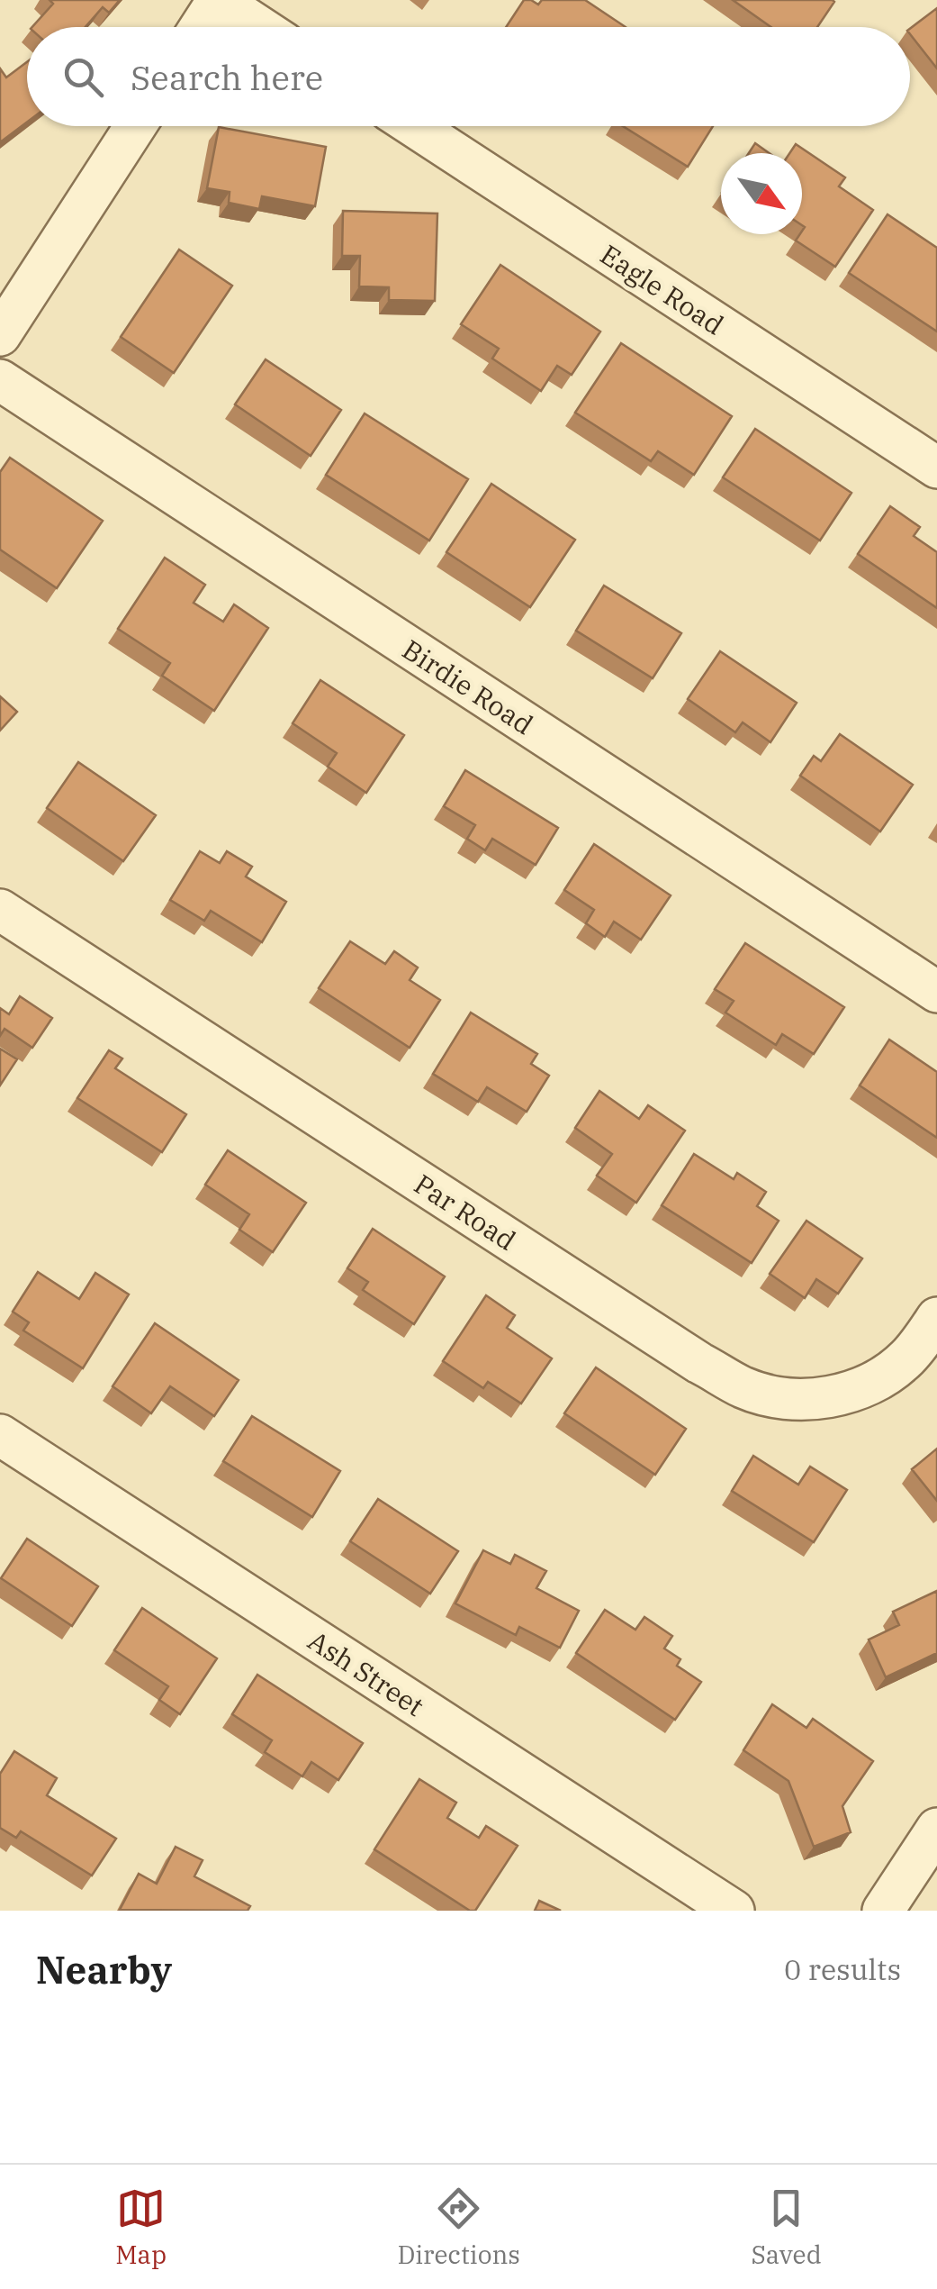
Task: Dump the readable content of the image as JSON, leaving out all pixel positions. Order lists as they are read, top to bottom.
{
  "streets": {
    "street": [
      "Eagle Road",
      "Birdie Road",
      "Par Road",
      "Ash Street"
    ]
  },
  "north": "bottom right",
  "page": {
    "search": "Search here",
    "heading": ["Nearby", "0 results"],
    "nav": ["Map", "Directions", "Saved"]
  }
}
